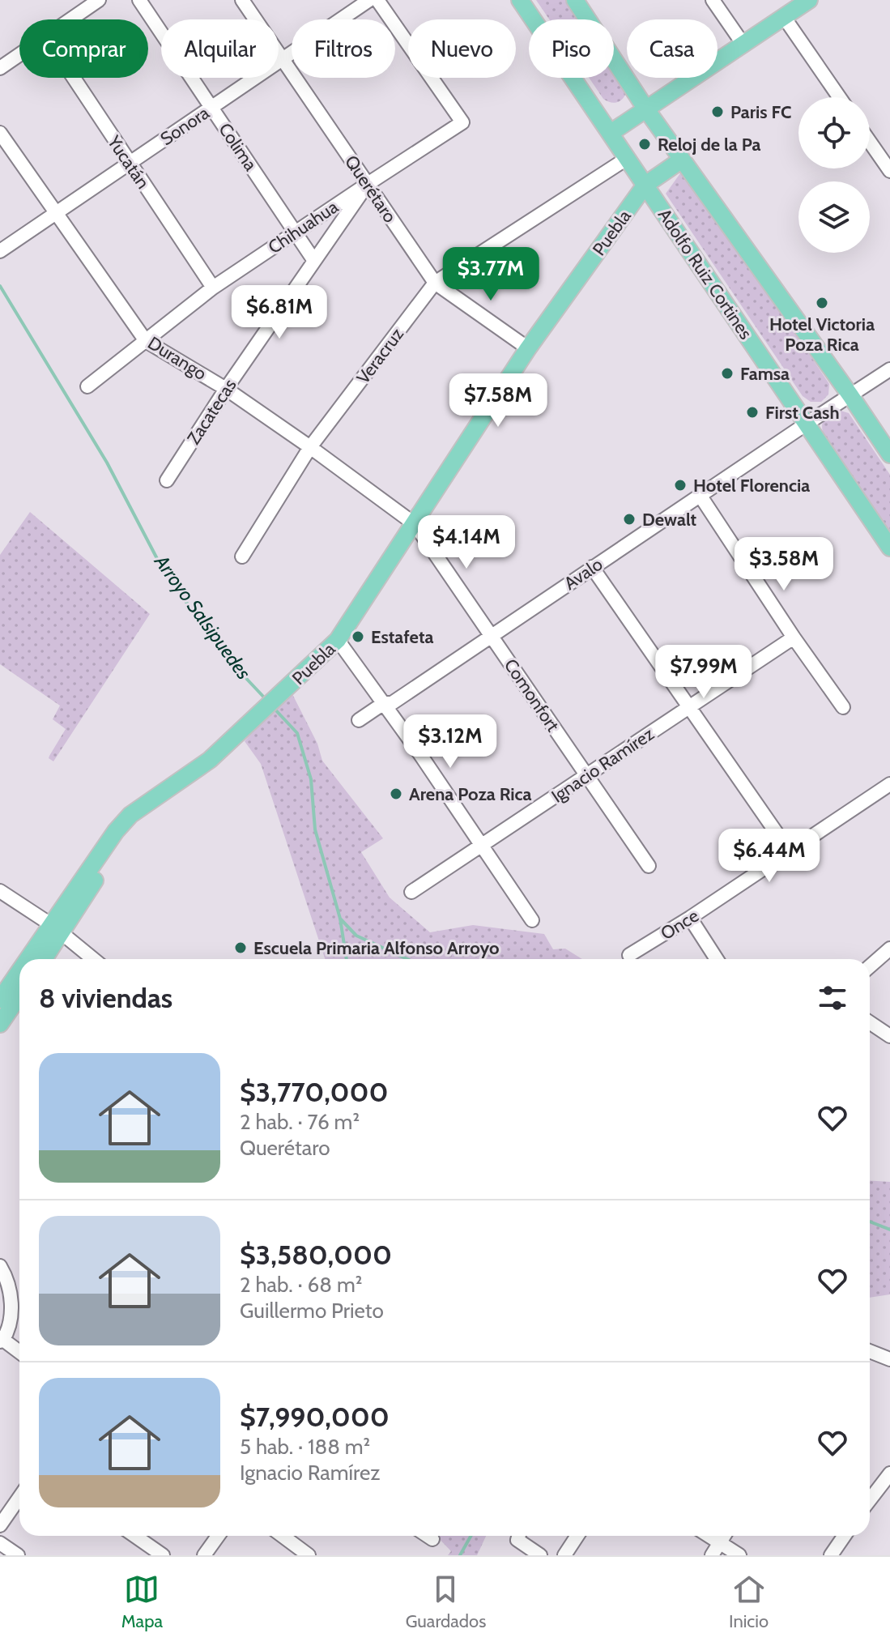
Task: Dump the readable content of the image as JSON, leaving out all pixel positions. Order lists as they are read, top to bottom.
{
  "streets": {
    "main road": ["Puebla", "Adolfo Ruiz Cortines"],
    "street": [
      "Sonora",
      "Colima",
      "Yucatán",
      "Querétaro",
      "Chihuahua",
      "Veracruz",
      "Durango",
      "Zacatecas",
      "Avalo",
      "Comonfort",
      "Ignacio Ramírez",
      "Once"
    ]
  },
  "crossings": [
    ["Sonora", "Colima"],
    ["Sonora", "Yucatán"],
    ["Sonora", "Querétaro"],
    ["Sonora", "Durango"],
    ["Colima", "Chihuahua"],
    ["Colima", "Zacatecas"],
    ["Yucatán", "Chihuahua"],
    ["Querétaro", "Chihuahua"],
    ["Querétaro", "Puebla"],
    ["Querétaro", "Veracruz"],
    ["Querétaro", "Zacatecas"],
    ["Chihuahua", "Durango"],
    ["Chihuahua", "Zacatecas"],
    ["Puebla", "Adolfo Ruiz Cortines"],
    ["Puebla", "Durango"],
    ["Puebla", "Comonfort"],
    ["Adolfo Ruiz Cortines", "Veracruz"],
    ["Adolfo Ruiz Cortines", "Avalo"],
    ["Veracruz", "Durango"],
    ["Durango", "Zacatecas"],
    ["Durango", "Comonfort"],
    ["Avalo", "Comonfort"],
    ["Comonfort", "Ignacio Ramírez"]
  ],
  "water": ["Arroyo Salsipuedes"],
  "places": [
    "Paris FC",
    "Reloj de la Pa",
    "Hotel Victoria Poza Rica",
    "Famsa",
    "First Cash",
    "Hotel Florencia",
    "Dewalt",
    "Estafeta",
    "Arena Poza Rica",
    "Escuela Primaria Alfonso Arroyo"
  ],
  "page": {
    "chip": [
      "Comprar",
      "Alquilar",
      "Filtros",
      "Nuevo",
      "Piso",
      "Casa"
    ],
    "price": [
      "$3.77M",
      "$6.81M",
      "$7.58M",
      "$4.14M",
      "$3.58M",
      "$7.99M",
      "$3.12M",
      "$6.44M"
    ],
    "heading": "8 viviendas",
    "list": [
      {
        "name": "$3,770,000",
        "note": "2 hab. · 76 m² · Querétaro"
      },
      {
        "name": "$3,580,000",
        "note": "2 hab. · 68 m² · Guillermo Prieto"
      },
      {
        "name": "$7,990,000",
        "note": "5 hab. · 188 m² · Ignacio Ramírez"
      }
    ],
    "tabs": ["Mapa", "Guardados", "Inicio"]
  }
}
